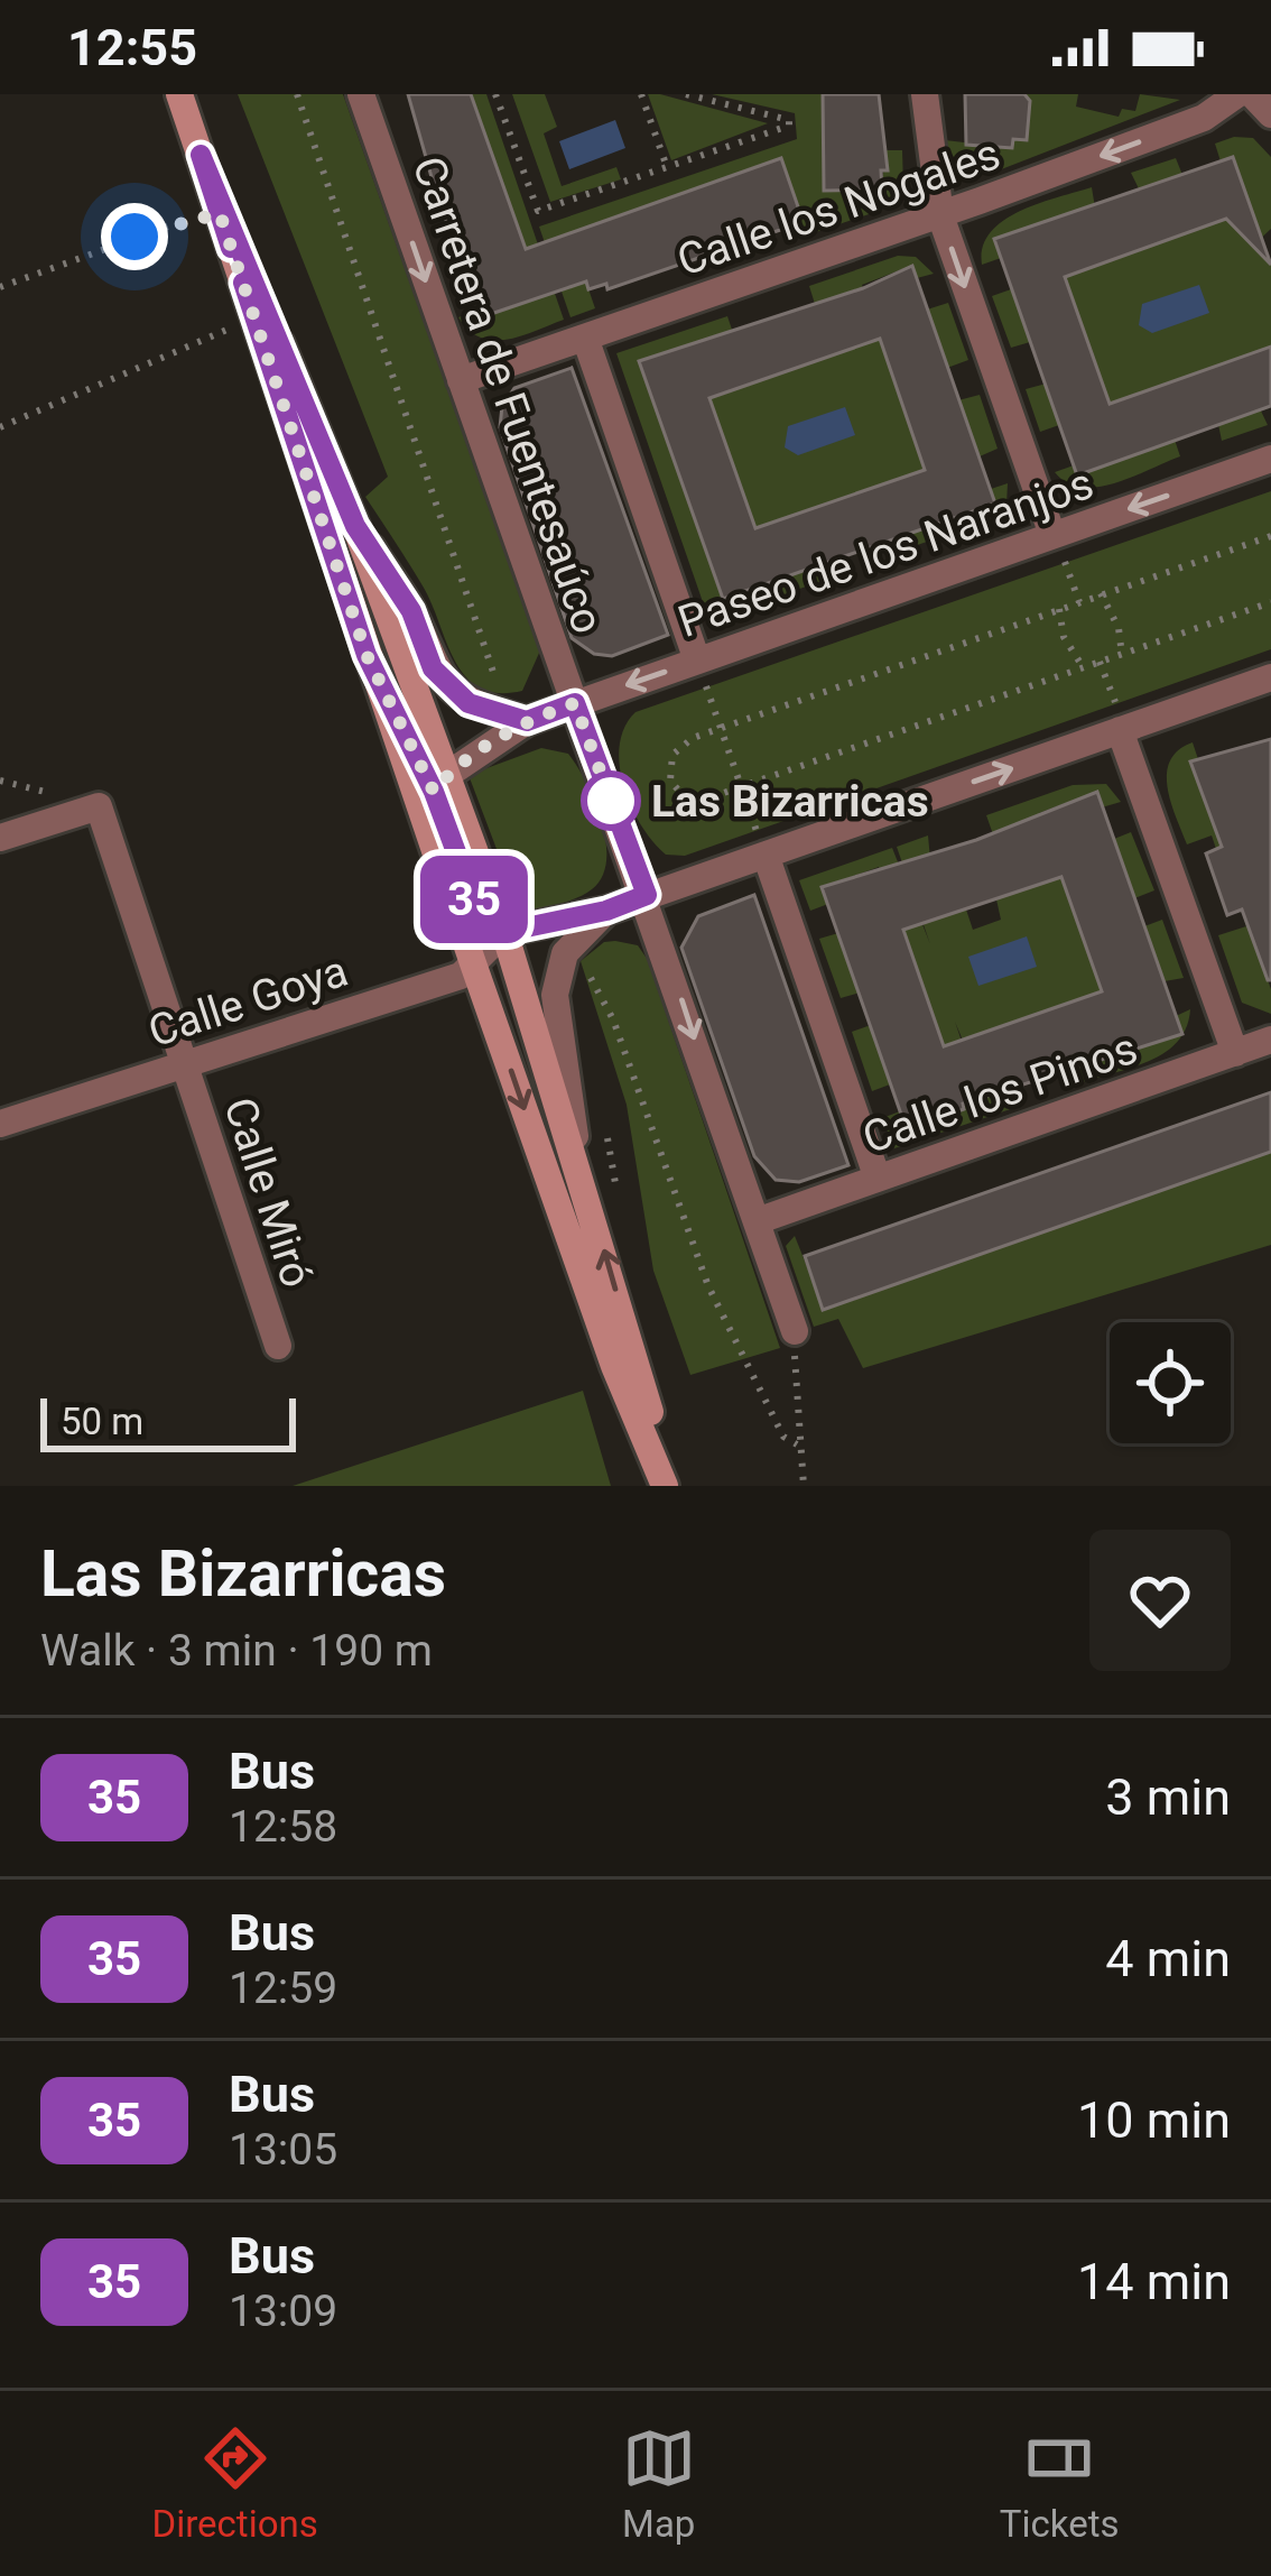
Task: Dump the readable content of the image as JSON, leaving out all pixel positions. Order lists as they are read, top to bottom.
{
  "streets": {
    "street": [
      "Calle los Nogales",
      "Carretera de Fuentesaúco",
      "Paseo de los Naranjos",
      "Calle Goya",
      "Calle los Pinos",
      "Calle Miró"
    ]
  },
  "crossings": [
    ["Calle los Nogales", "Carretera de Fuentesaúco"],
    ["Carretera de Fuentesaúco", "Paseo de los Naranjos"],
    ["Carretera de Fuentesaúco", "Calle los Pinos"],
    ["Calle Goya", "Calle Miró"]
  ],
  "one_way": ["Calle los Nogales"],
  "places": ["Las Bizarricas"],
  "lines": ["bus line 35"],
  "scale_bar": "50 m",
  "page": {
    "status": "12:55",
    "on_map": "35",
    "scale": "50 m",
    "heading": ["Las Bizarricas", "Walk · 3 min · 190 m"],
    "list": [
      {
        "mark": "35",
        "name": "Bus",
        "note": "12:58",
        "value": "3 min"
      },
      {
        "mark": "35",
        "name": "Bus",
        "note": "12:59",
        "value": "4 min"
      },
      {
        "mark": "35",
        "name": "Bus",
        "note": "13:05",
        "value": "10 min"
      },
      {
        "mark": "35",
        "name": "Bus",
        "note": "13:09",
        "value": "14 min"
      }
    ],
    "tabs": ["Directions", "Map", "Tickets"]
  }
}
